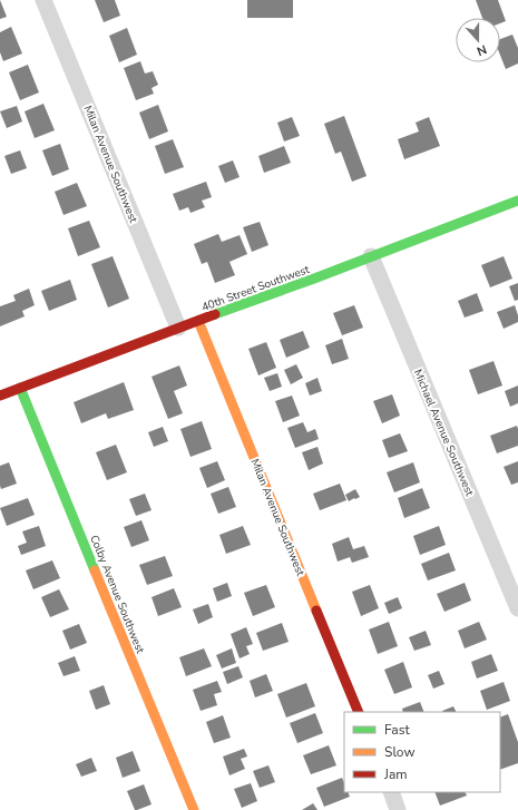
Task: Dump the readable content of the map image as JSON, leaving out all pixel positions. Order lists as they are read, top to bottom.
{
  "streets": {
    "street": [
      "Milan Avenue Southwest",
      "40th Street Southwest",
      "Michael Avenue Southwest",
      "Colby Avenue Southwest"
    ]
  },
  "crossings": [
    ["Milan Avenue Southwest", "40th Street Southwest"],
    ["40th Street Southwest", "Michael Avenue Southwest"],
    ["40th Street Southwest", "Colby Avenue Southwest"]
  ],
  "legend": ["Fast", "Slow", "Jam"],
  "north": "bottom"
}
